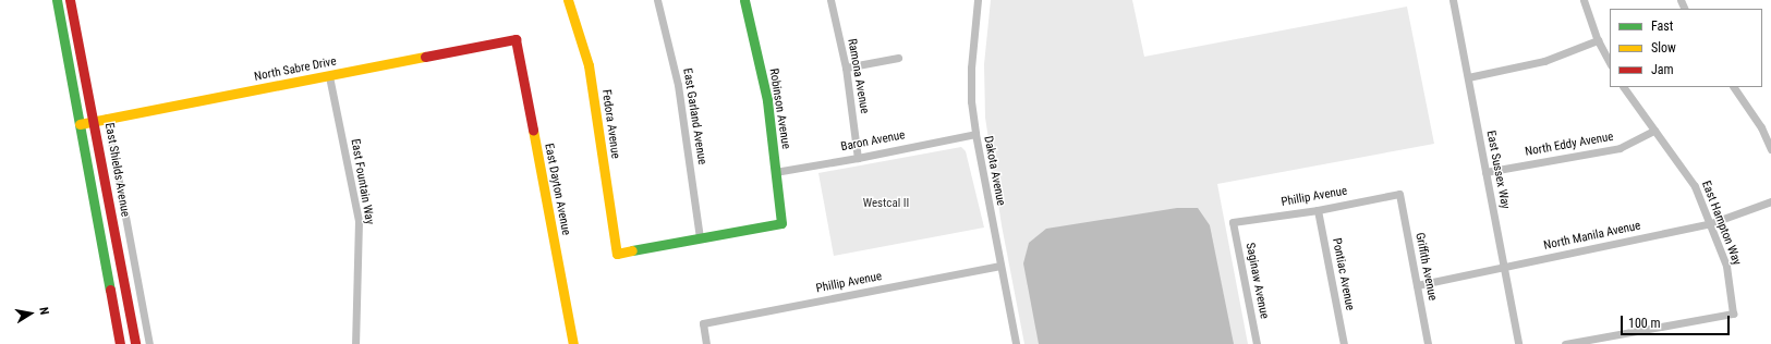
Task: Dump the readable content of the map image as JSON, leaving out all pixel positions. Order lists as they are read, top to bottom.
{
  "streets": {
    "street": [
      "North Sabre Drive",
      "Ramona Avenue",
      "Robinson Avenue",
      "East Garland Avenue",
      "Fedora Avenue",
      "Baron Avenue",
      "North Eddy Avenue",
      "East Shields Avenue",
      "East Sussex Way",
      "Dakota Avenue",
      "East Fountain Way",
      "East Dayton Avenue",
      "Phillip Avenue",
      "East Hampton Way",
      "North Manila Avenue",
      "Griffith Avenue",
      "Pontiac Avenue",
      "Saginaw Avenue"
    ]
  },
  "crossings": [
    ["North Sabre Drive", "East Shields Avenue"],
    ["North Sabre Drive", "East Fountain Way"],
    ["North Sabre Drive", "East Dayton Avenue"],
    ["Ramona Avenue", "Baron Avenue"],
    ["Robinson Avenue", "East Garland Avenue"],
    ["Robinson Avenue", "Fedora Avenue"],
    ["Robinson Avenue", "Baron Avenue"],
    ["East Garland Avenue", "Fedora Avenue"],
    ["Baron Avenue", "Dakota Avenue"],
    ["North Eddy Avenue", "East Sussex Way"],
    ["North Eddy Avenue", "East Hampton Way"],
    ["East Sussex Way", "North Manila Avenue"],
    ["Dakota Avenue", "Phillip Avenue"],
    ["Phillip Avenue", "Griffith Avenue"],
    ["Phillip Avenue", "Pontiac Avenue"],
    ["Phillip Avenue", "Saginaw Avenue"],
    ["East Hampton Way", "North Manila Avenue"],
    ["North Manila Avenue", "Griffith Avenue"]
  ],
  "parks": ["Westcal II"],
  "legend": ["Fast", "Slow", "Jam"],
  "scale_bar": "100 m",
  "north": "right"
}
